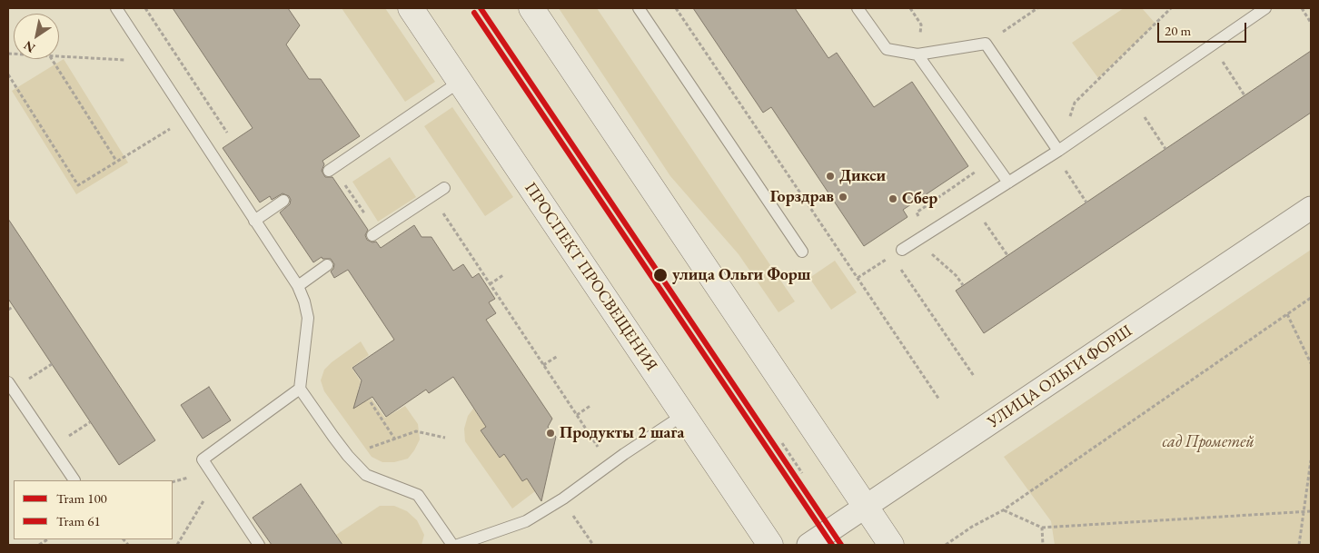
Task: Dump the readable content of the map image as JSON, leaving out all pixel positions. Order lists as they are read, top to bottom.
{
  "streets": {
    "main road": ["ПРОСПЕКТ ПРОСВЕЩЕНИЯ"],
    "street": ["УЛИЦА ОЛЬГИ ФОРШ"]
  },
  "parks": ["сад Прометей"],
  "places": [
    "Дикси",
    "Горздрав",
    "Сбер",
    "улица Ольги Форш",
    "Продукты 2 шага"
  ],
  "lines": ["tram line 100", "tram line 61"],
  "legend": ["Tram 100", "Tram 61"],
  "scale_bar": "20 m",
  "north": "bottom left"
}
